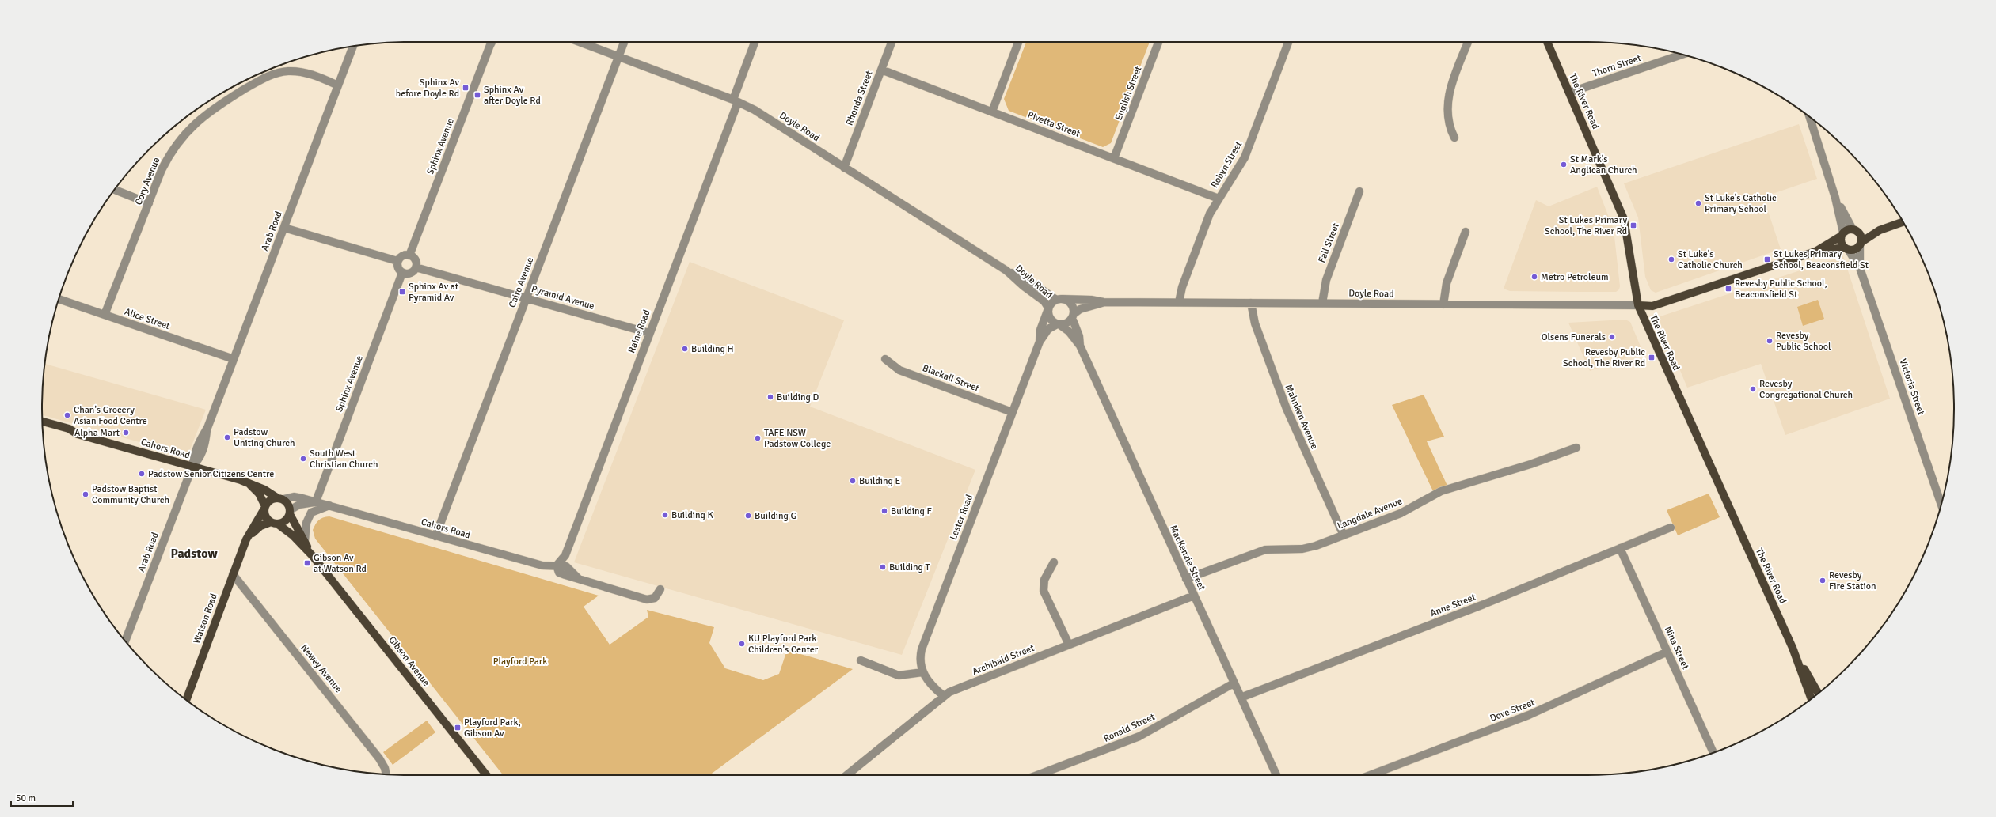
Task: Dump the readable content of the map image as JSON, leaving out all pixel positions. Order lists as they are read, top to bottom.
{
  "streets": {
    "main road": [
      "The River Road",
      "Cahors Road",
      "Watson Road",
      "Gibson Avenue"
    ],
    "street": [
      "Thorn Street",
      "English Street",
      "Rhonda Street",
      "Pivetta Street",
      "Doyle Road",
      "Sphinx Avenue",
      "Robyn Street",
      "Cory Avenue",
      "Arab Road",
      "Fall Street",
      "Cairo Avenue",
      "Pyramid Avenue",
      "Alice Street",
      "Raine Road",
      "Blackall Street",
      "Victoria Street",
      "Mahnken Avenue",
      "Langdale Avenue",
      "Lester Road",
      "MacKenzie Street",
      "Anne Street",
      "Nina Street",
      "Archibald Street",
      "Newey Avenue",
      "Dove Street",
      "Ronald Street"
    ]
  },
  "crossings": [
    ["Thorn Street", "The River Road"],
    ["English Street", "Pivetta Street"],
    ["Rhonda Street", "Pivetta Street"],
    ["Rhonda Street", "Doyle Road"],
    ["The River Road", "Doyle Road"],
    ["Pivetta Street", "Robyn Street"],
    ["Doyle Road", "Robyn Street"],
    ["Doyle Road", "Fall Street"],
    ["Doyle Road", "Cairo Avenue"],
    ["Doyle Road", "Raine Road"],
    ["Doyle Road", "Mahnken Avenue"],
    ["Doyle Road", "Lester Road"],
    ["Doyle Road", "MacKenzie Street"],
    ["Sphinx Avenue", "Pyramid Avenue"],
    ["Sphinx Avenue", "Cahors Road"],
    ["Cory Avenue", "Arab Road"],
    ["Cory Avenue", "Alice Street"],
    ["Arab Road", "Alice Street"],
    ["Arab Road", "Cahors Road"],
    ["Cairo Avenue", "Pyramid Avenue"],
    ["Cairo Avenue", "Cahors Road"],
    ["Pyramid Avenue", "Raine Road"],
    ["Raine Road", "Cahors Road"],
    ["Blackall Street", "Lester Road"],
    ["Mahnken Avenue", "Langdale Avenue"],
    ["Cahors Road", "Watson Road"],
    ["Cahors Road", "Gibson Avenue"],
    ["Langdale Avenue", "MacKenzie Street"],
    ["Lester Road", "MacKenzie Street"],
    ["Lester Road", "Archibald Street"],
    ["MacKenzie Street", "Anne Street"],
    ["MacKenzie Street", "Archibald Street"],
    ["MacKenzie Street", "Ronald Street"],
    ["Anne Street", "Nina Street"],
    ["Watson Road", "Gibson Avenue"],
    ["Watson Road", "Newey Avenue"],
    ["Nina Street", "Dove Street"]
  ],
  "districts": ["Padstow"],
  "parks": ["Playford Park"],
  "places": {
    "transit": [
      "Sphinx Av before Doyle Rd",
      "Sphinx Av after Doyle Rd",
      "St Lukes Primary School, The River Rd",
      "St Lukes Primary School, Beaconsfield St",
      "Revesby Public School, Beaconsfield St",
      "Sphinx Av at Pyramid Av",
      "Revesby Public School, The River Rd",
      "Gibson Av at Watson Rd",
      "Playford Park, Gibson Av"
    ],
    "other": [
      "St Mark's Anglican Church",
      "St Luke's Catholic Primary School",
      "St Luke's Catholic Church",
      "Metro Petroleum",
      "Olsens Funerals",
      "Revesby Public School",
      "Building H",
      "Revesby Congregational Church",
      "Building D",
      "Chan's Grocery Asian Food Centre",
      "Alpha Mart",
      "Padstow Uniting Church",
      "TAFE NSW Padstow College",
      "South West Christian Church",
      "Padstow Senior Citizens Centre",
      "Building E",
      "Padstow Baptist Community Church",
      "Building F",
      "Building K",
      "Building G",
      "Building T",
      "Revesby Fire Station",
      "KU Playford Park Children's Center"
    ]
  },
  "scale_bar": "50 m"
}
